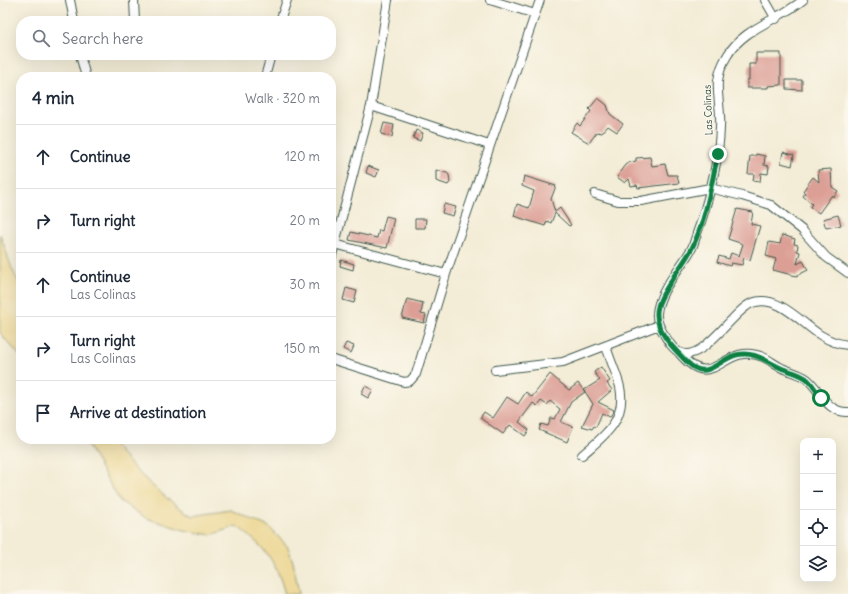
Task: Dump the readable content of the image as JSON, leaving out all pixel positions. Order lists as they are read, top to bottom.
{
  "streets": {
    "street": ["Las Colinas"]
  },
  "page": {
    "search": "Search here",
    "heading": ["4 min", "Walk · 320 m"],
    "list": [
      ["Continue", "120 m"],
      ["Turn right", "20 m"],
      ["Continue", "Las Colinas", "30 m"],
      ["Turn right", "Las Colinas", "150 m"],
      "Arrive at destination"
    ],
    "map_buttons": ["+", "−"]
  }
}
